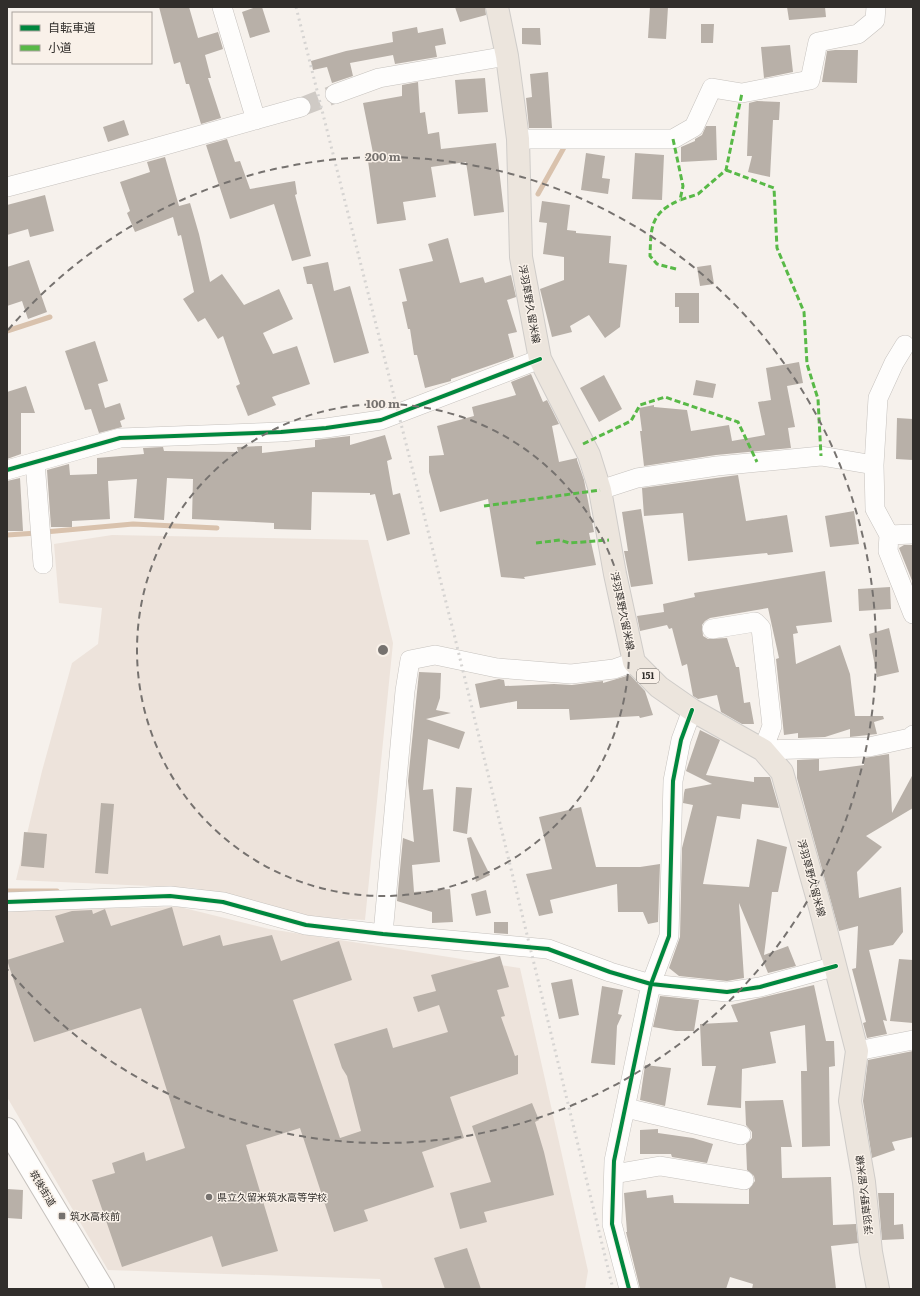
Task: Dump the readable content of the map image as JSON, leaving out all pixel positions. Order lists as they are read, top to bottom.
{
  "streets": {
    "main road": ["浮羽草野久留米線", "151"],
    "street": ["筑後街道"]
  },
  "places": {
    "other": ["県立久留米筑水高等学校"],
    "transit": ["筑水高校前"]
  },
  "legend": ["自転車道", "小道"],
  "rings": ["200 m", "100 m"]
}
